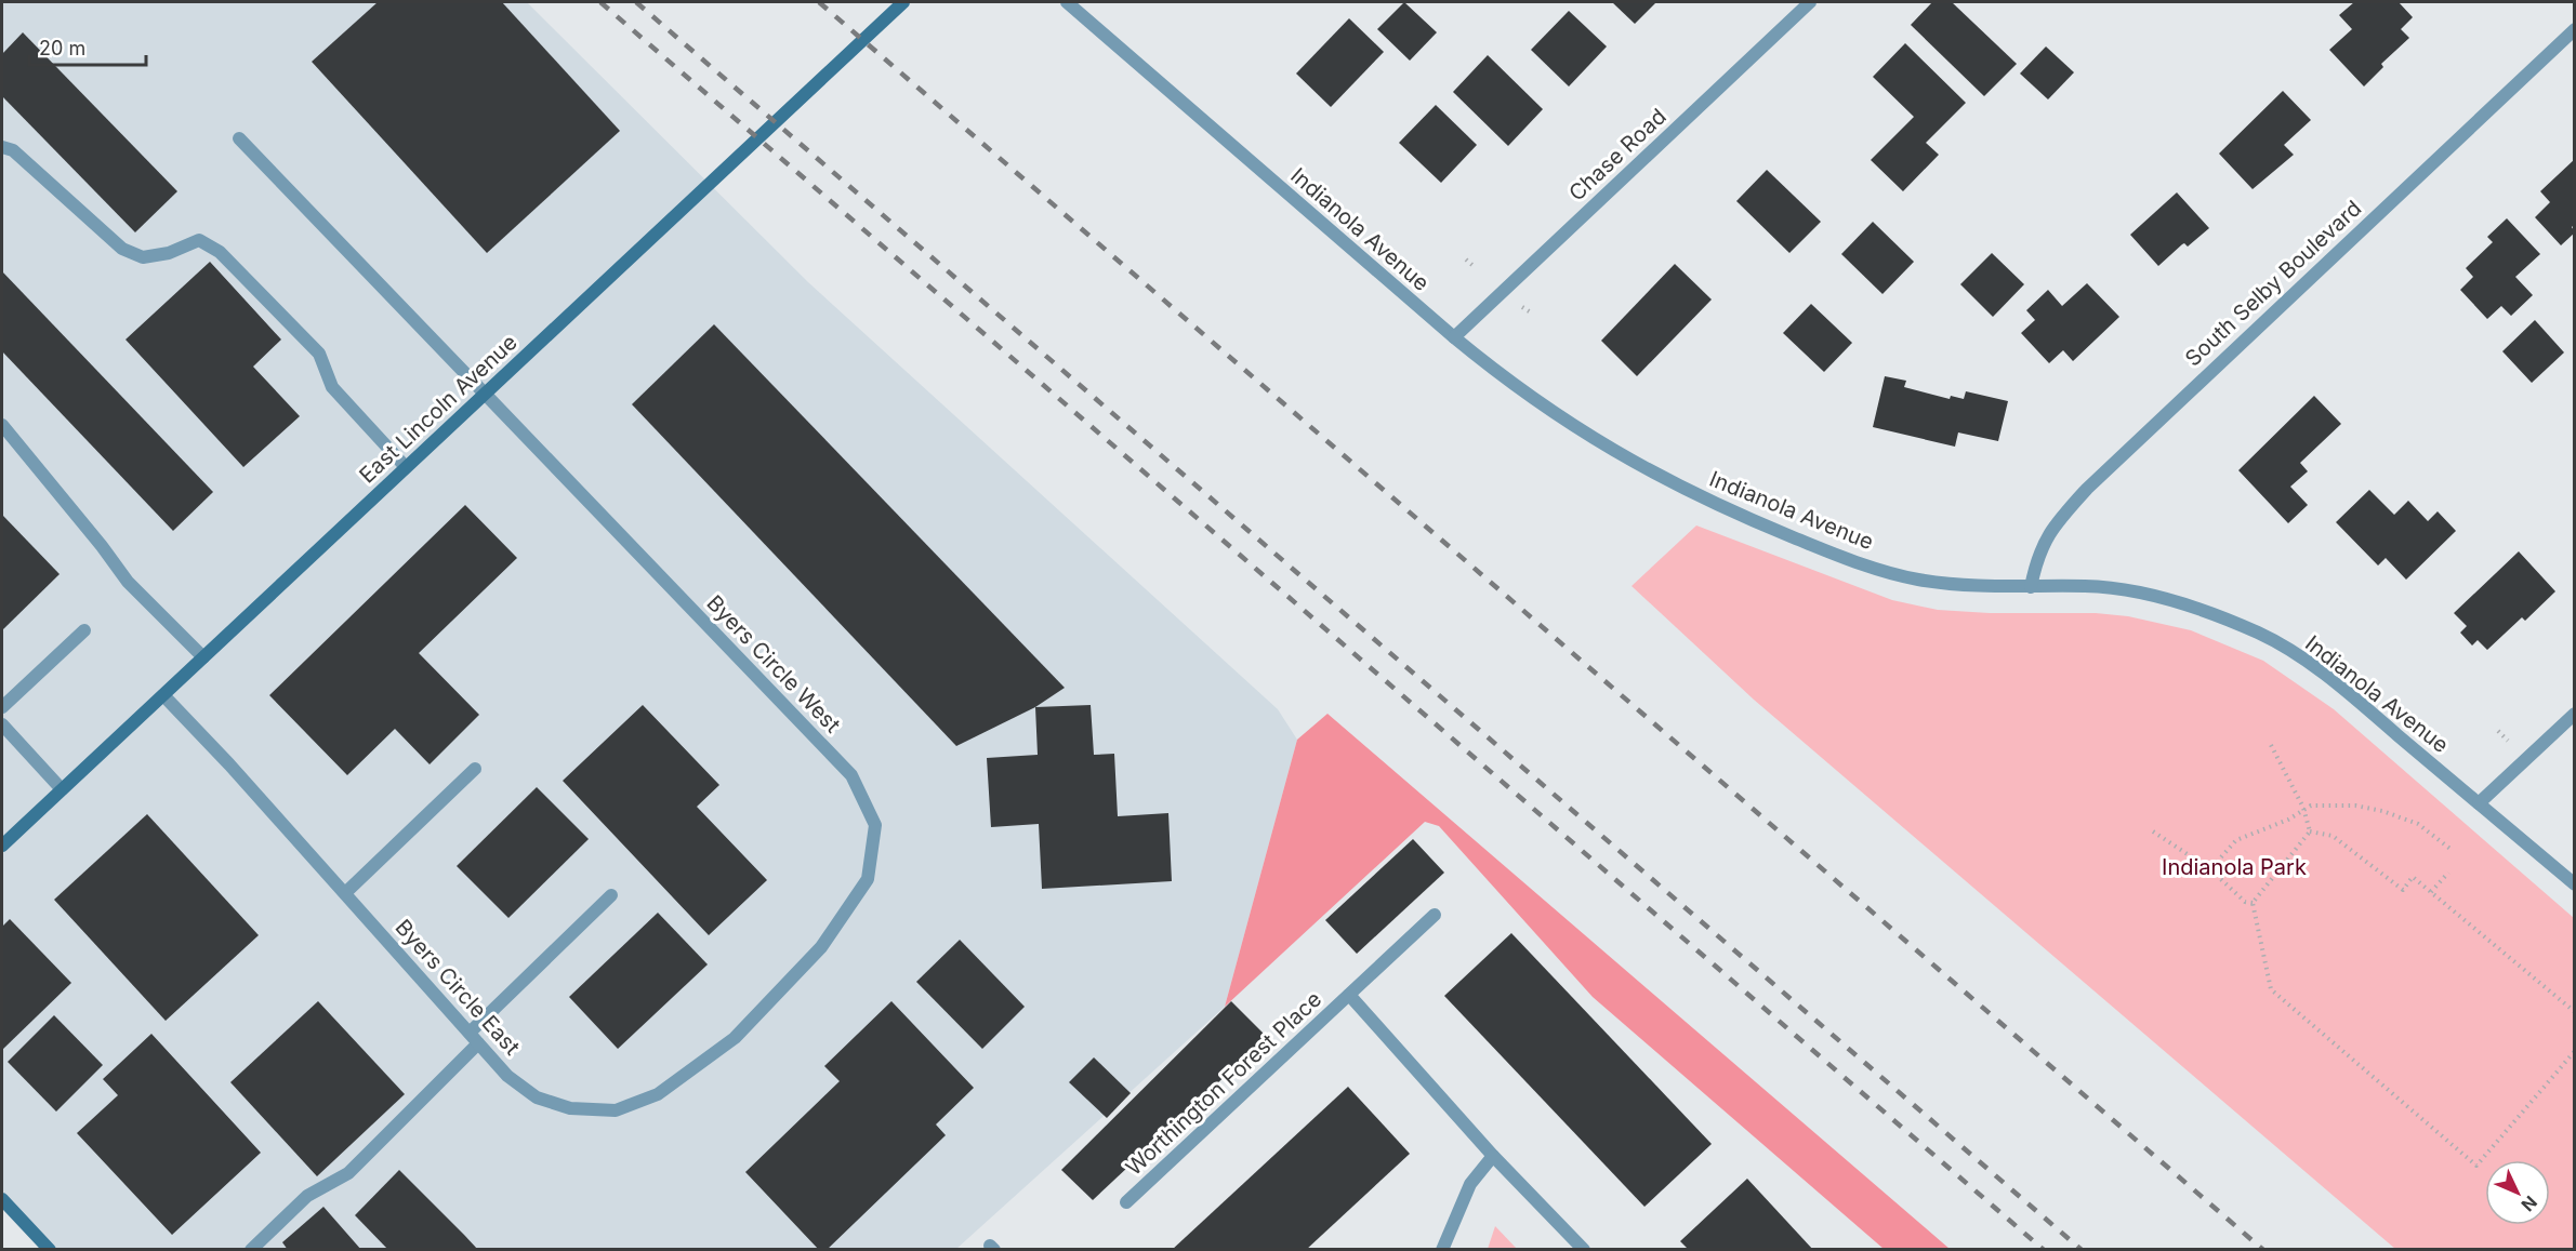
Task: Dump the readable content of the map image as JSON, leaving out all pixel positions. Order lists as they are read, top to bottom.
{
  "streets": {
    "main road": ["East Lincoln Avenue"],
    "street": [
      "Chase Road",
      "Indianola Avenue",
      "South Selby Boulevard",
      "Byers Circle West",
      "Byers Circle East",
      "Worthington Forest Place"
    ]
  },
  "crossings": [
    ["Chase Road", "Indianola Avenue"],
    ["Indianola Avenue", "South Selby Boulevard"],
    ["East Lincoln Avenue", "Byers Circle West"],
    ["East Lincoln Avenue", "Byers Circle East"],
    ["Byers Circle West", "Byers Circle East"]
  ],
  "parks": ["Indianola Park"],
  "scale_bar": "20 m",
  "north": "bottom right"
}
